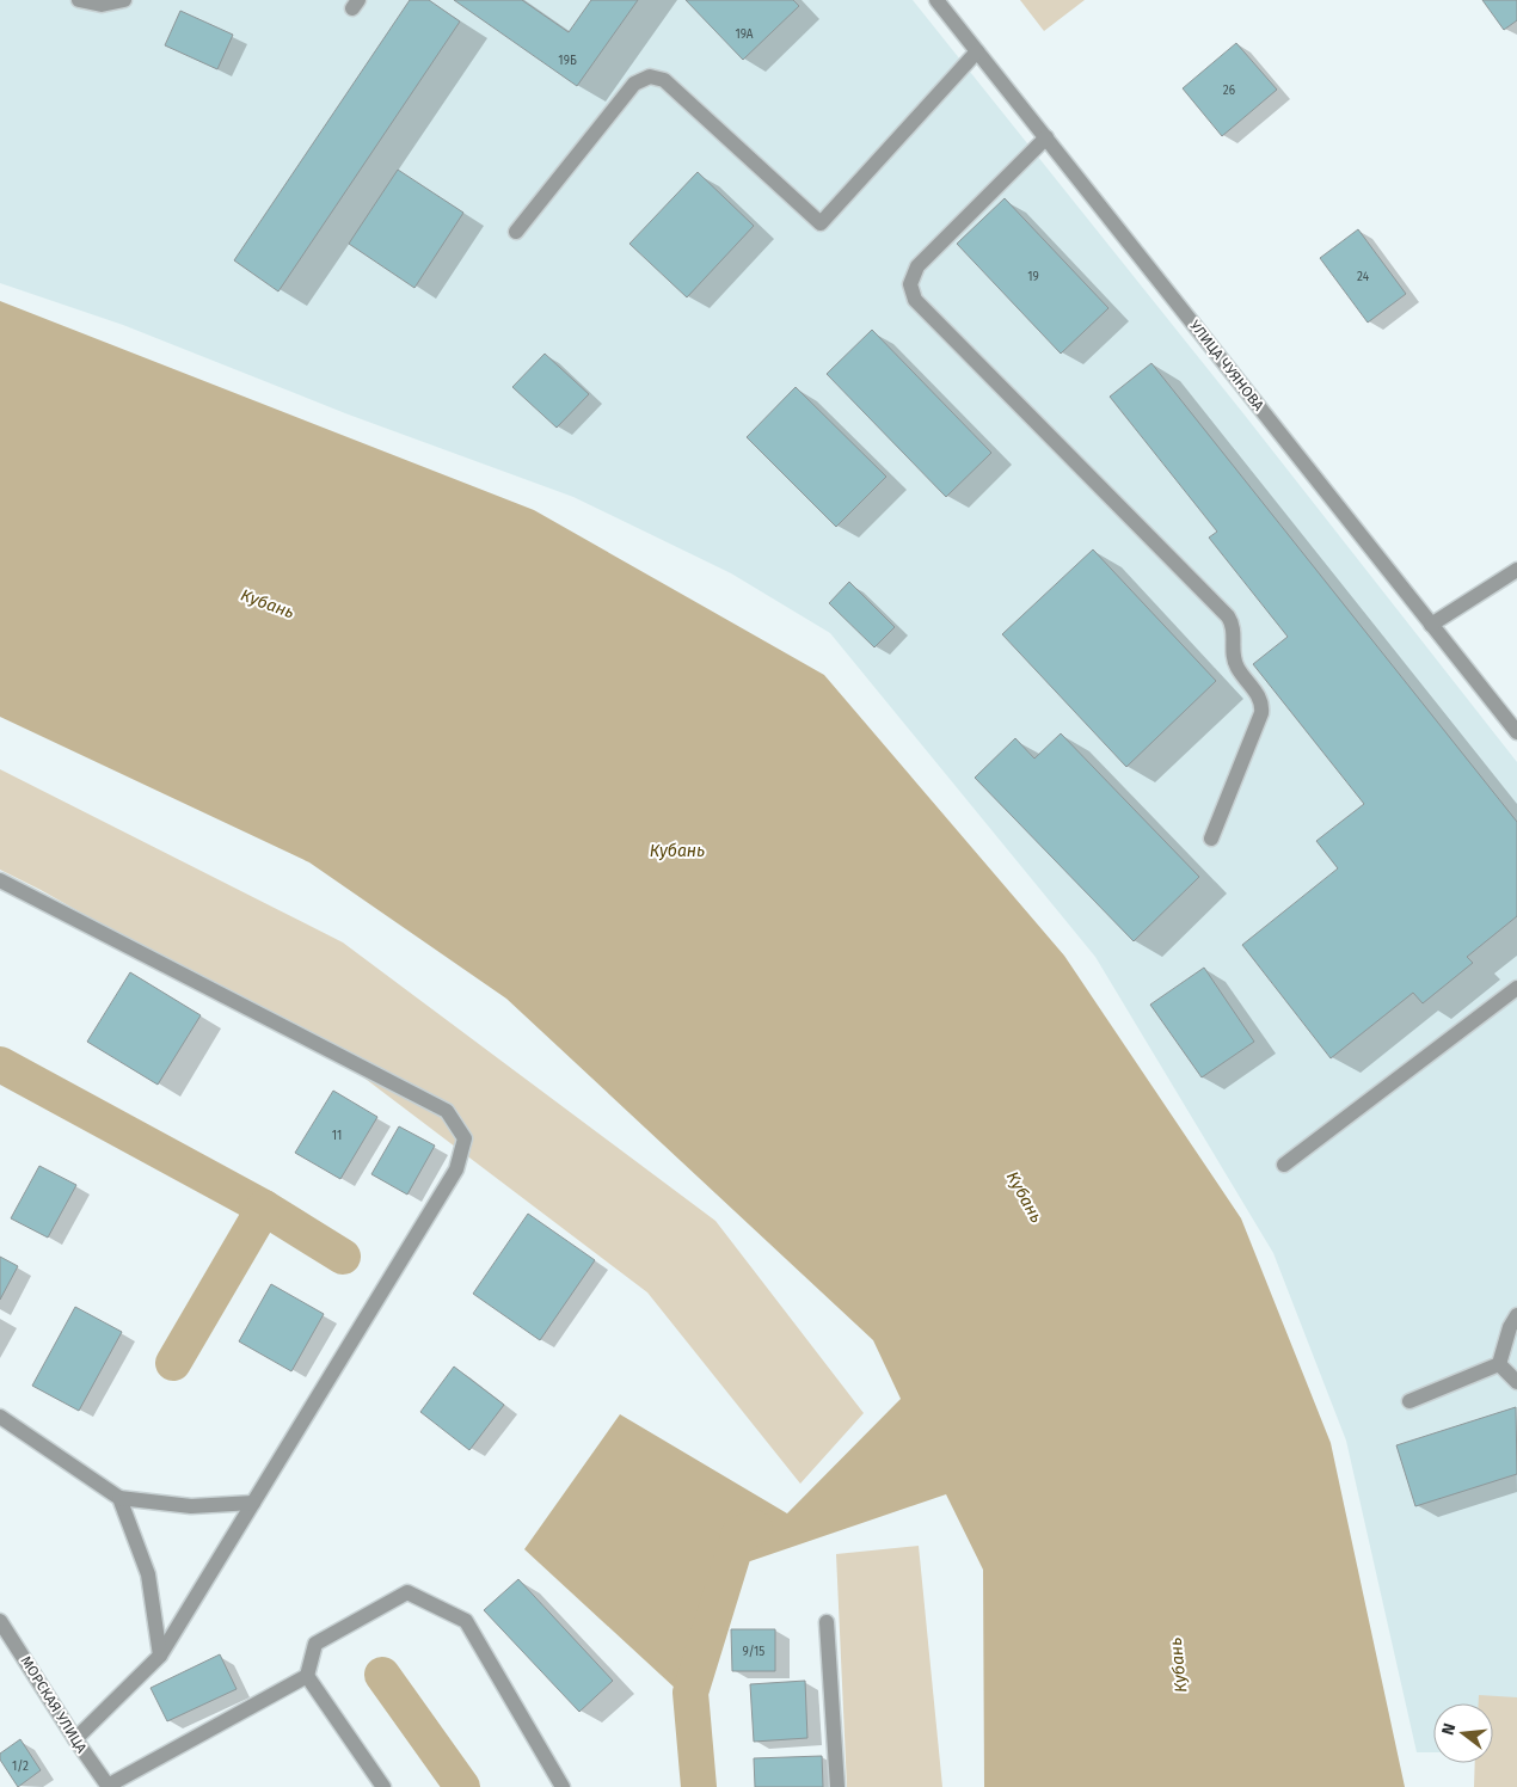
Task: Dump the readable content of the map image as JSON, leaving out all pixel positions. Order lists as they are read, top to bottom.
{
  "streets": {
    "street": ["УЛИЦА ЧУЯНОВА", "МОРСКАЯ УЛИЦА"]
  },
  "water": ["Кубань"],
  "house_numbers": [
    "19А",
    "19Б",
    "26",
    "19",
    "24",
    "11",
    "9/15",
    "1/2"
  ],
  "north": "left"
}
